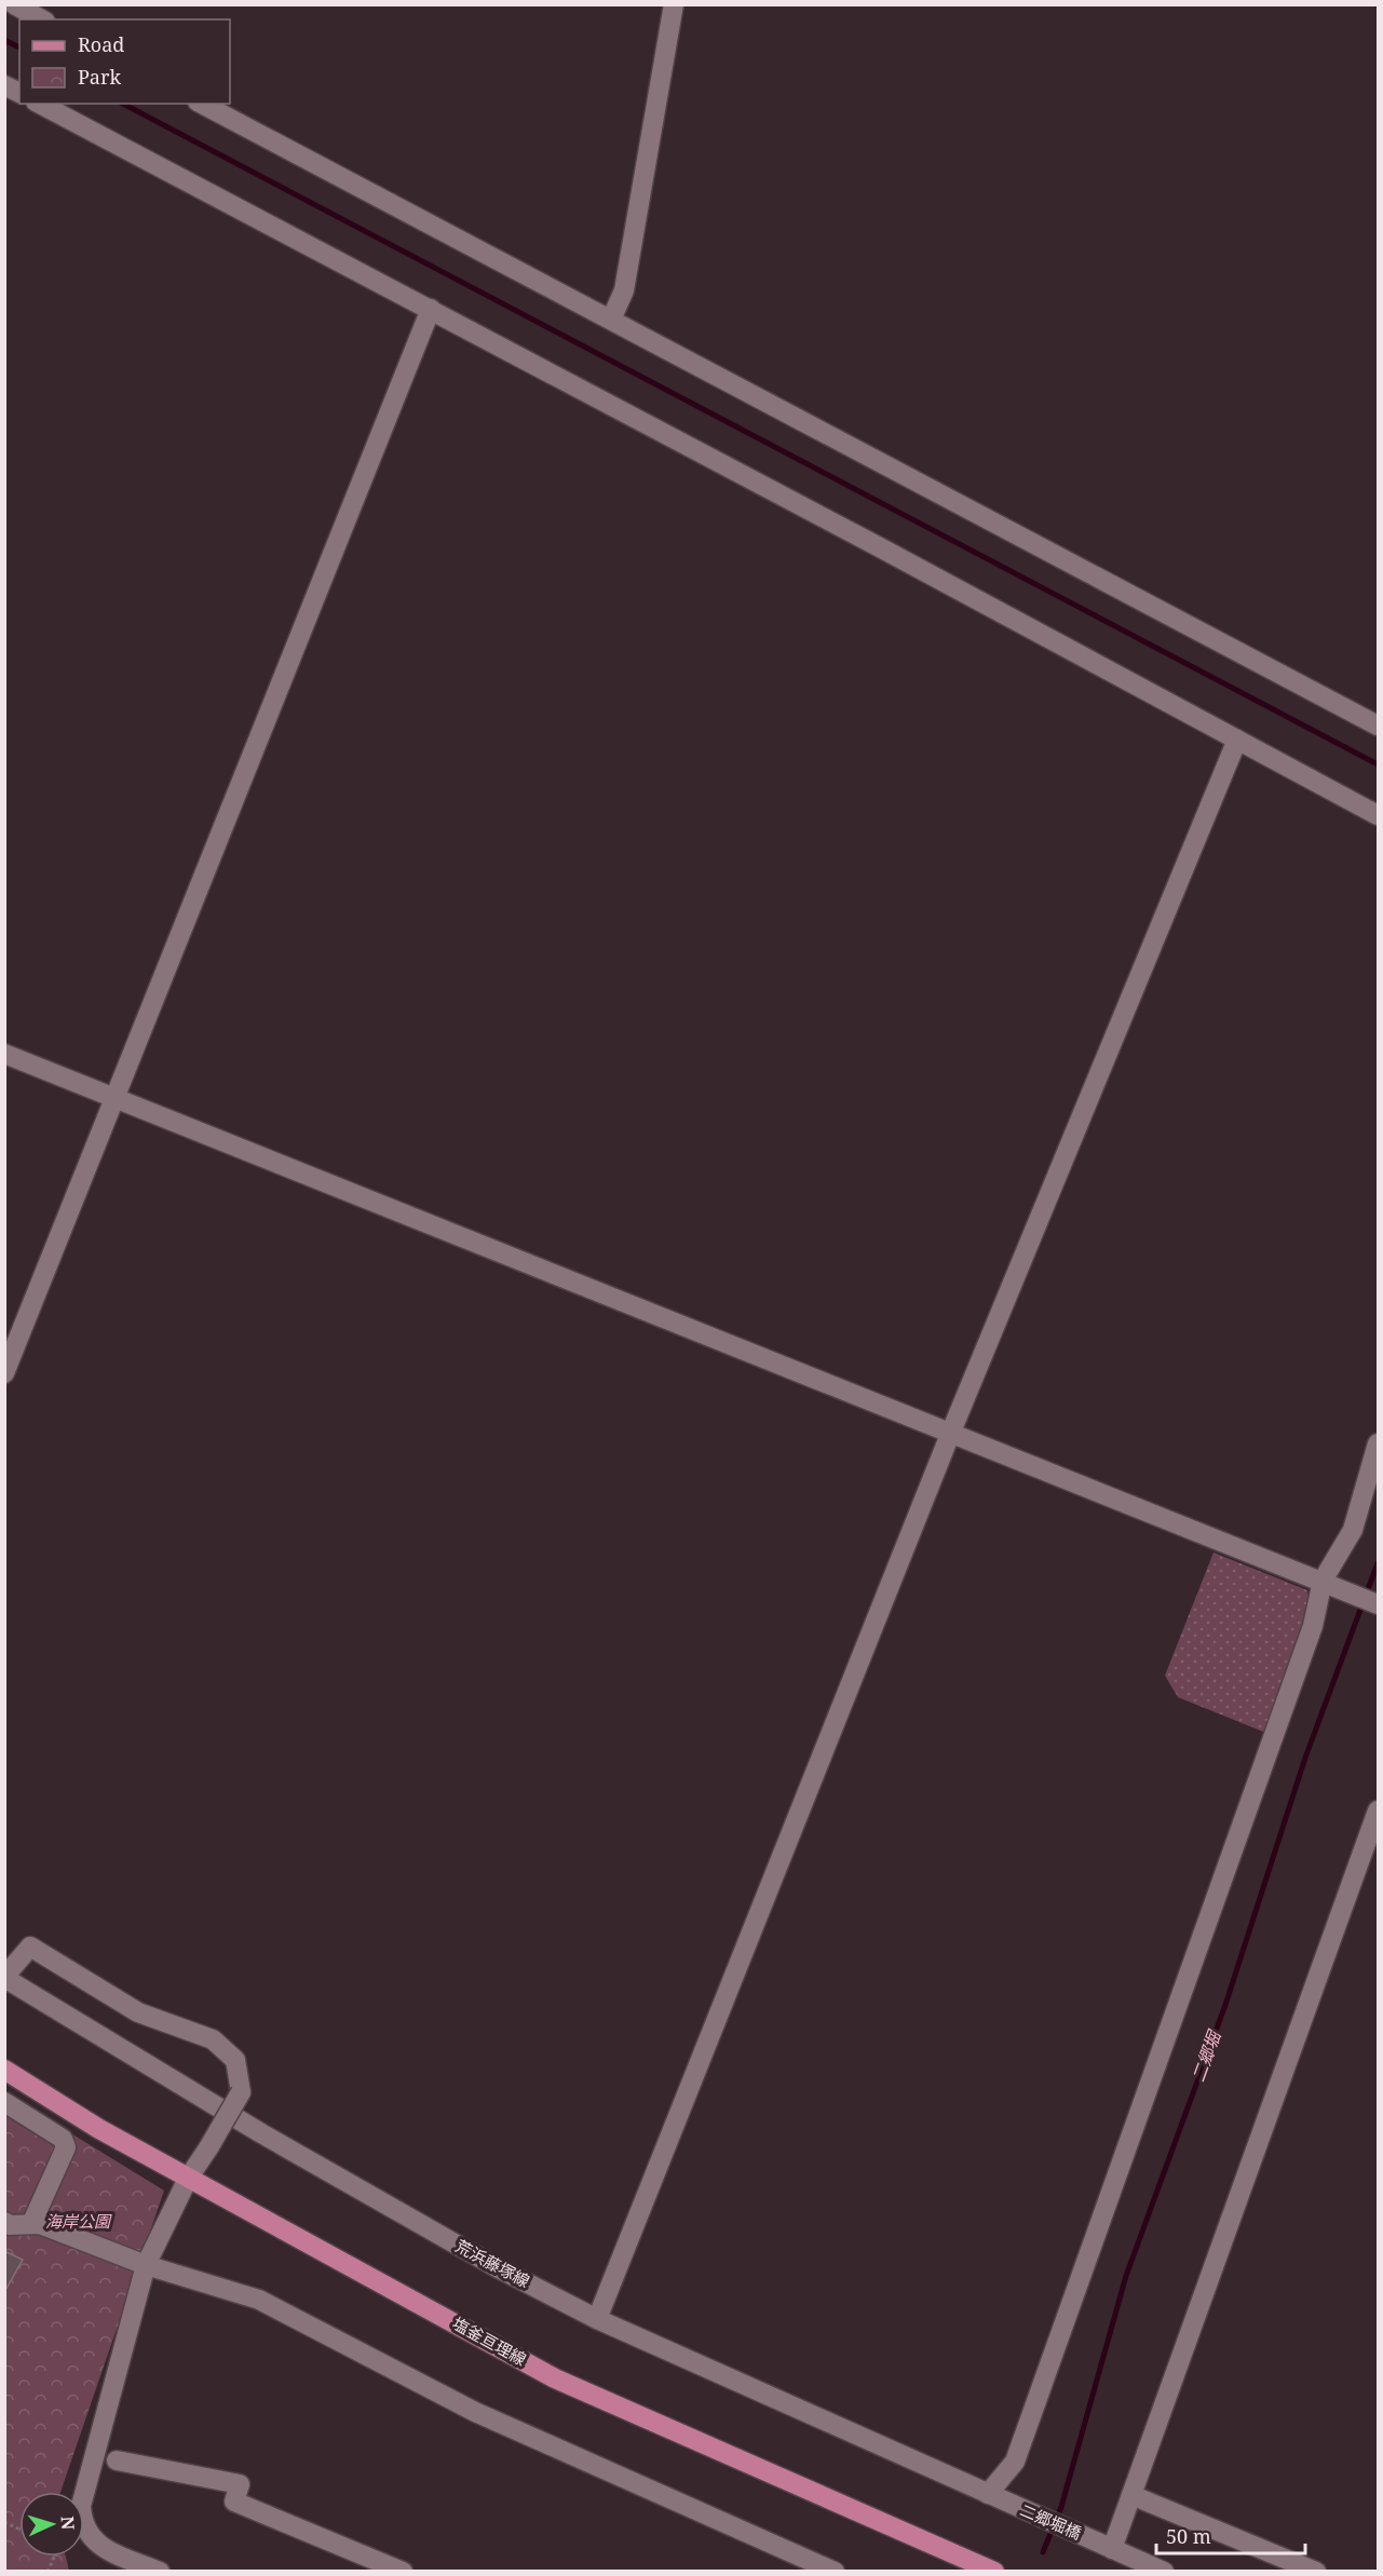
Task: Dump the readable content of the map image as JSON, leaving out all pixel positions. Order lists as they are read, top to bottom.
{
  "streets": {
    "main road": ["塩釜亘理線"],
    "street": ["荒浜藤塚線", "二郷堀橋"]
  },
  "crossings": [
    ["荒浜藤塚線", "二郷堀橋"]
  ],
  "water": ["二郷堀"],
  "parks": ["海岸公園"],
  "legend": ["Road", "Park"],
  "scale_bar": "50 m",
  "north": "right"
}
